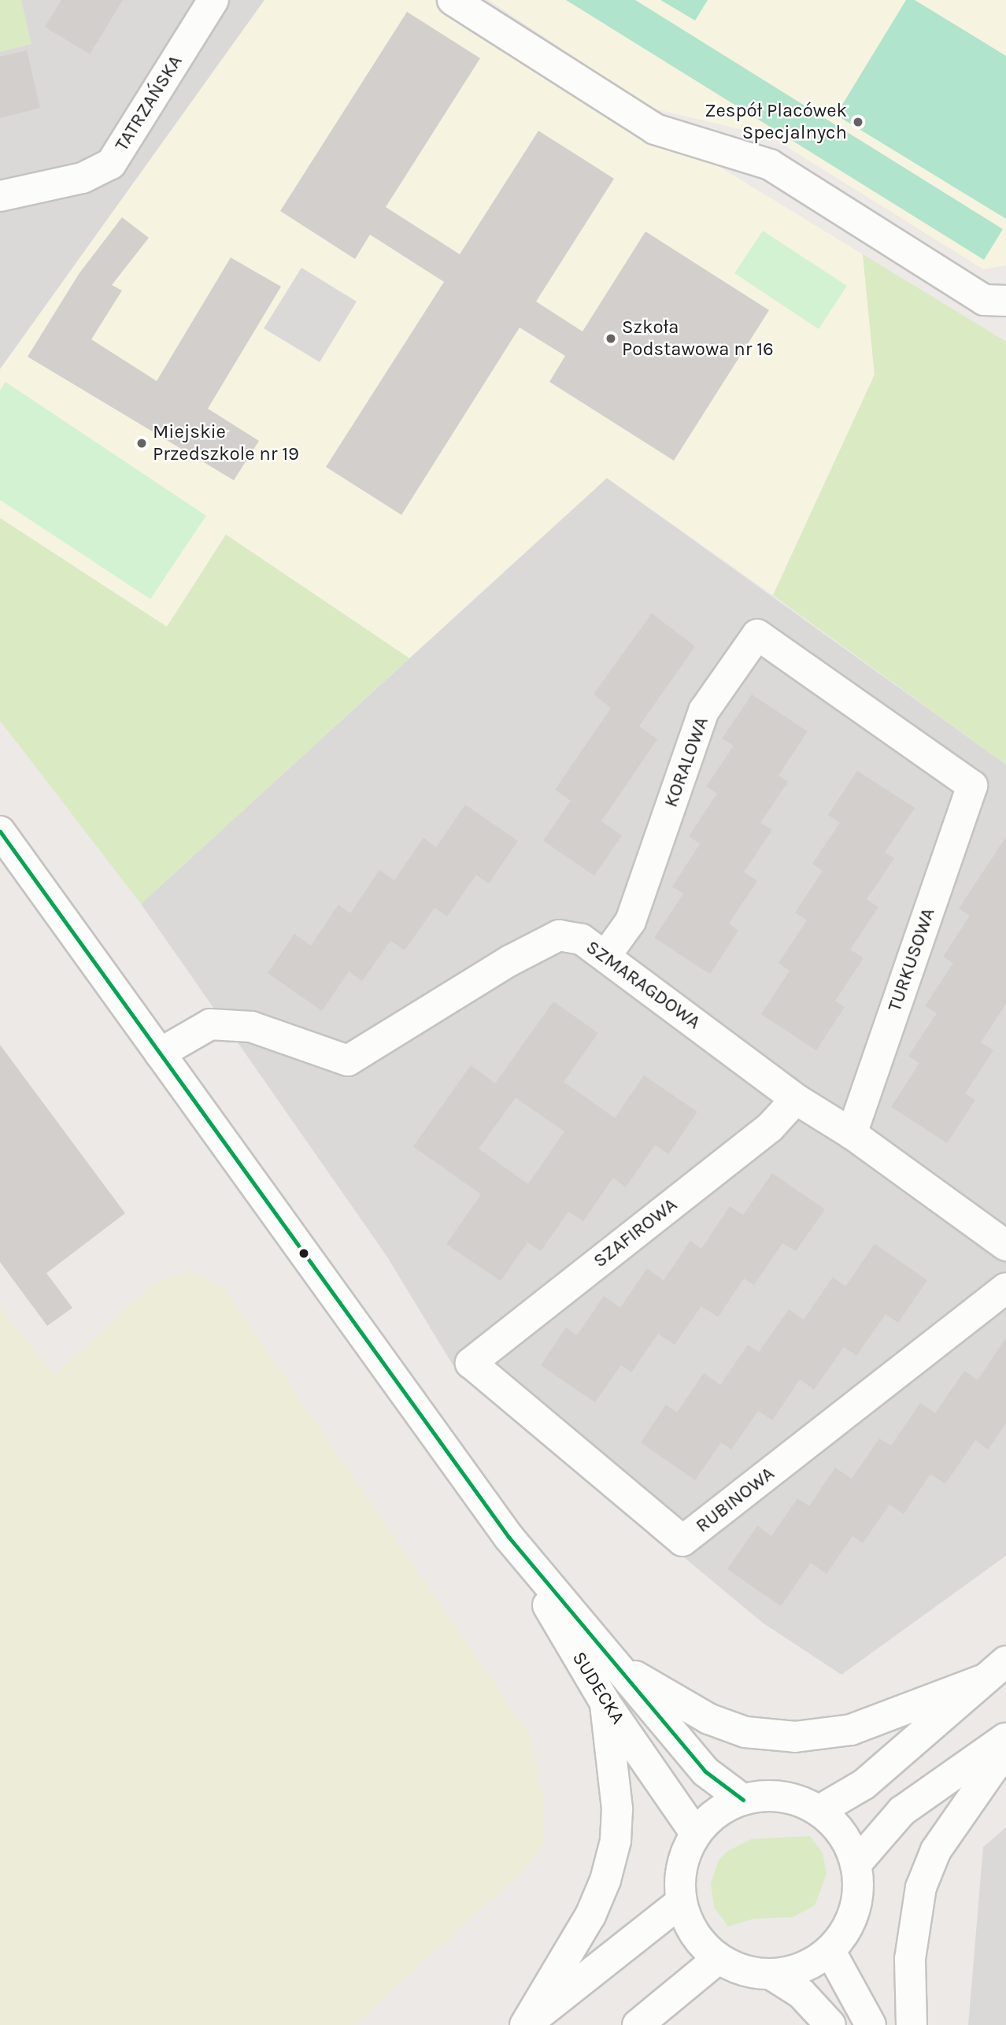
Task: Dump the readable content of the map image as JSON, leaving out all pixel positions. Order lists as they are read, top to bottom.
{
  "streets": {
    "street": [
      "TATRZAŃSKA",
      "KORALOWA",
      "TURKUSOWA",
      "SZMARAGDOWA",
      "SZAFIROWA",
      "RUBINOWA",
      "SUDECKA"
    ]
  },
  "crossings": [
    ["KORALOWA", "TURKUSOWA"],
    ["KORALOWA", "SZMARAGDOWA"],
    ["TURKUSOWA", "SZMARAGDOWA"],
    ["SZMARAGDOWA", "SZAFIROWA"],
    ["SZMARAGDOWA", "SUDECKA"],
    ["SZAFIROWA", "RUBINOWA"]
  ],
  "places": ["Zespół Placówek Specjalnych", "Szkoła Podstawowa nr 16", "Miejskie Przedszkole nr 19"]
}
